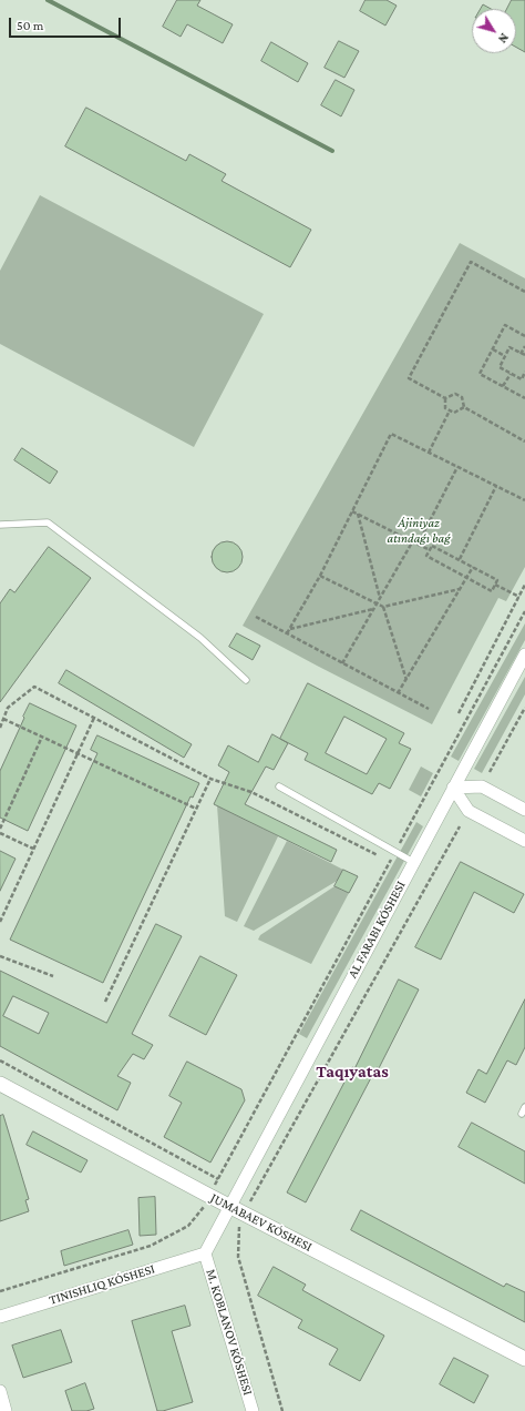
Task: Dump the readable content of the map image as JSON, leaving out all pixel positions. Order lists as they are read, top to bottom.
{
  "streets": {
    "street": ["AL FARABI KÓSHESI", "JUMABAEV KÓSHESI", "M. KOBLANOV KÓSHESI"]
  },
  "crossings": [
    ["AL FARABI KÓSHESI", "JUMABAEV KÓSHESI"],
    ["AL FARABI KÓSHESI", "M. KOBLANOV KÓSHESI"]
  ],
  "districts": ["Taqıyatas"],
  "parks": ["Ájiniyaz atındaǵı baǵ"],
  "scale_bar": "50 m",
  "north": "bottom right"
}
